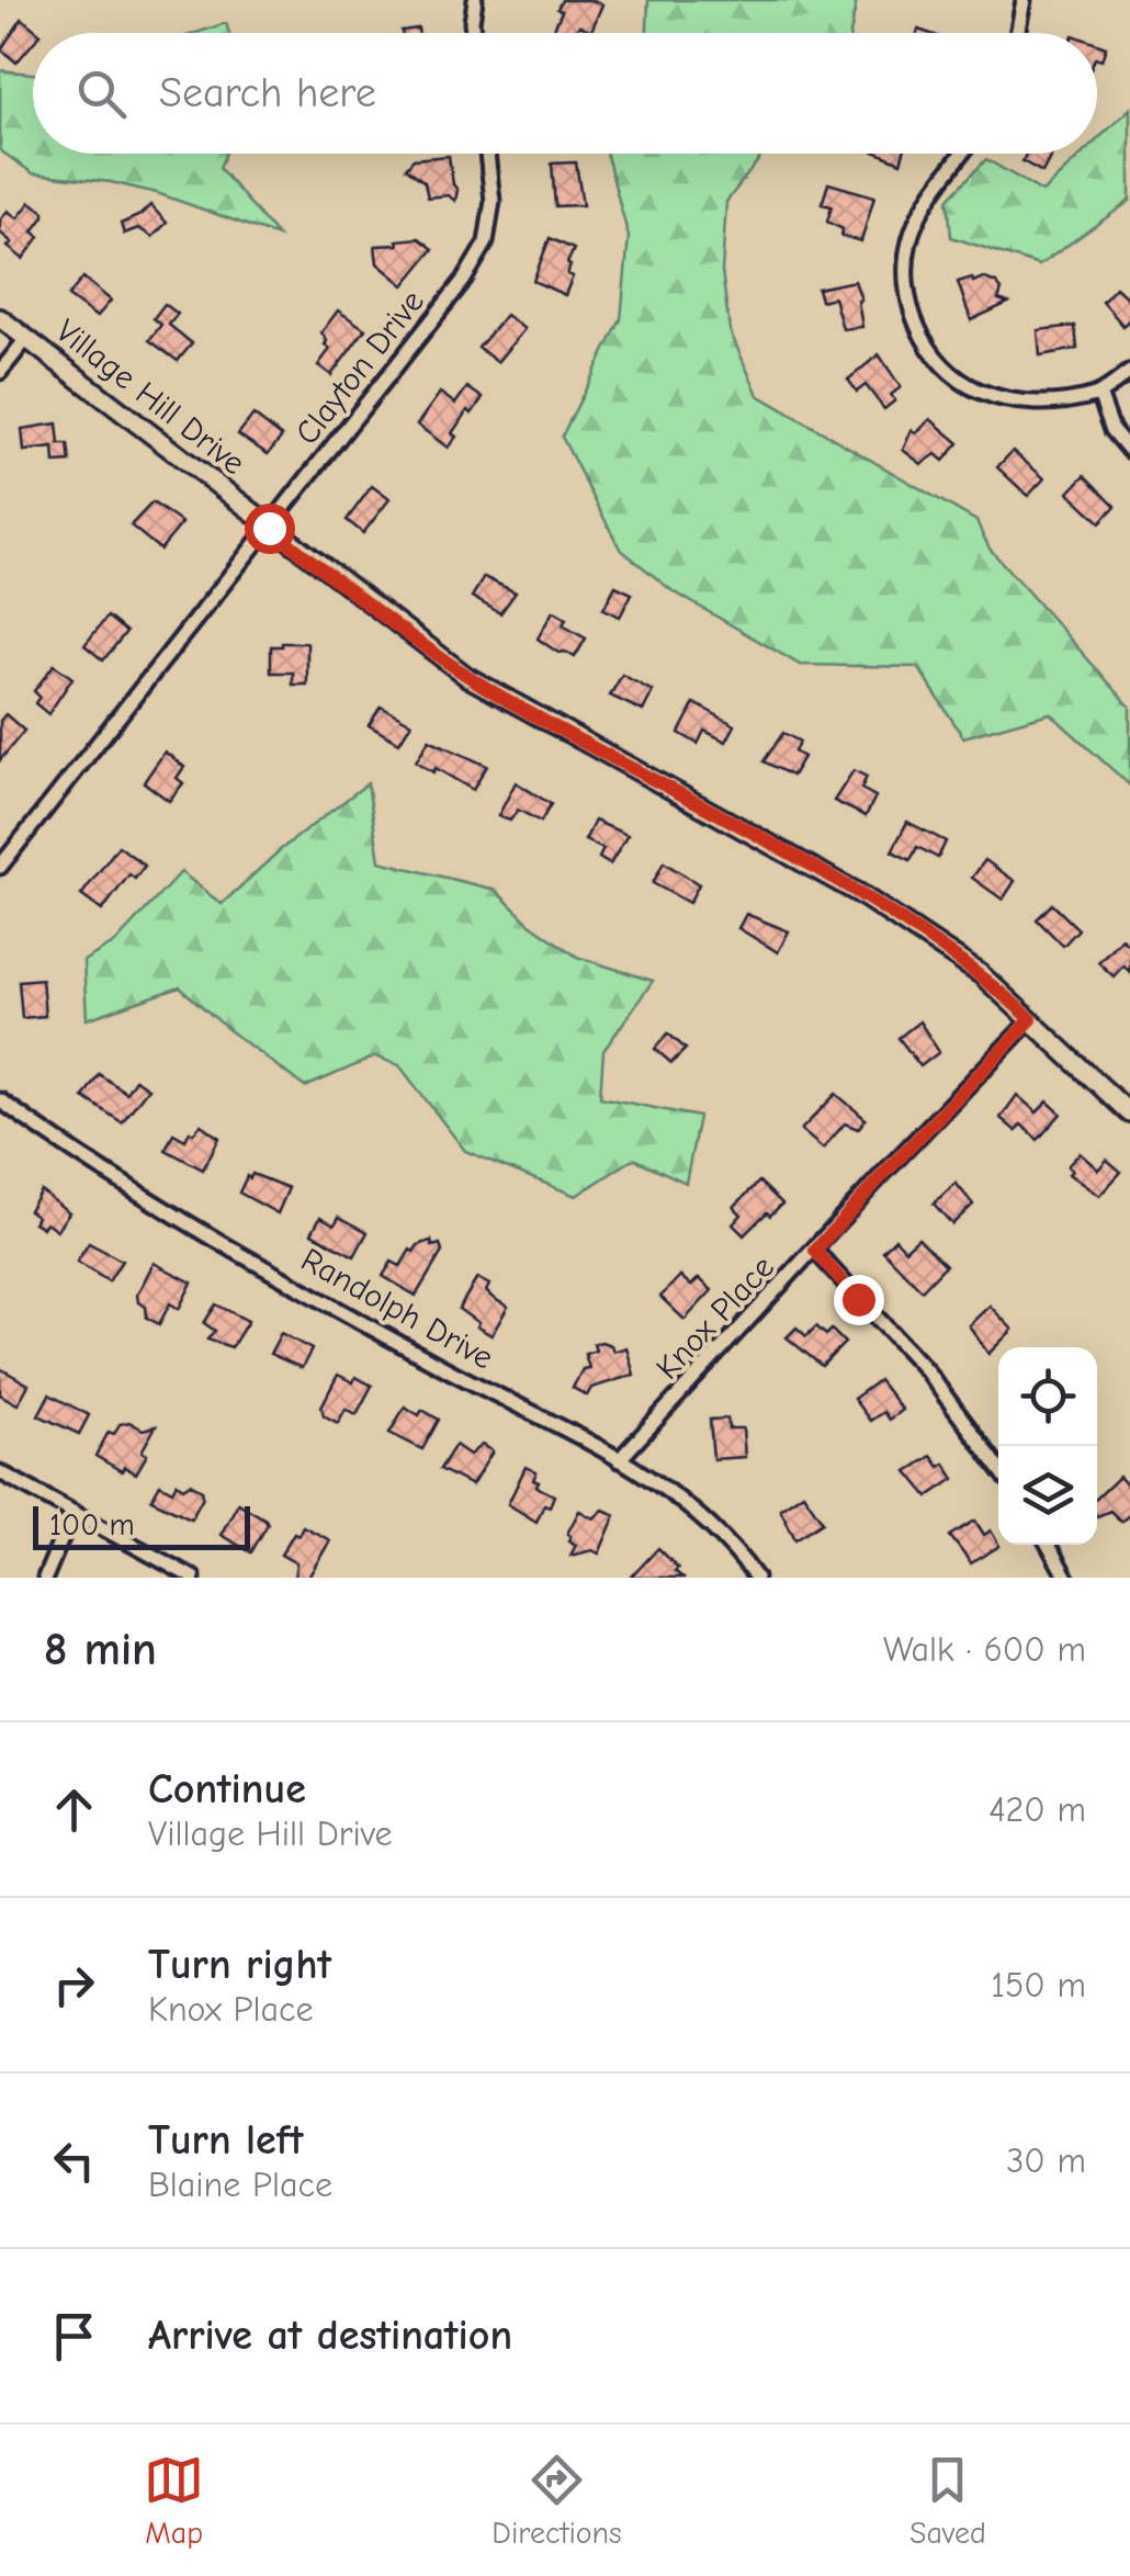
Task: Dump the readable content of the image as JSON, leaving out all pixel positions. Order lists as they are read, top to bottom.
{
  "streets": {
    "street": [
      "Clayton Drive",
      "Village Hill Drive",
      "Randolph Drive",
      "Knox Place"
    ]
  },
  "crossings": [
    ["Clayton Drive", "Village Hill Drive"],
    ["Village Hill Drive", "Knox Place"],
    ["Randolph Drive", "Knox Place"]
  ],
  "scale_bar": "100 m",
  "page": {
    "search": "Search here",
    "scale": "100 m",
    "heading": ["8 min", "Walk · 600 m"],
    "list": [
      ["Continue", "Village Hill Drive", "420 m"],
      ["Turn right", "Knox Place", "150 m"],
      ["Turn left", "Blaine Place", "30 m"],
      "Arrive at destination"
    ],
    "nav": ["Map", "Directions", "Saved"]
  }
}
